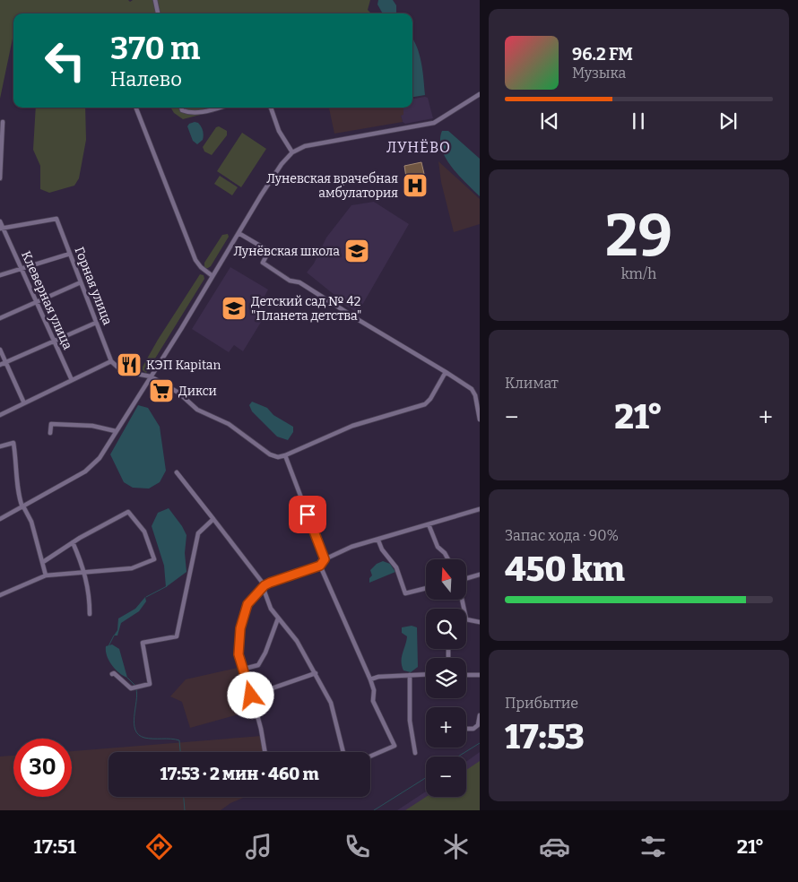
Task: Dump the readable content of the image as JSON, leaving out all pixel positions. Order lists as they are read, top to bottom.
{
  "streets": {
    "street": ["Горная улица", "Клеверная улица"]
  },
  "crossings": [
    ["Горная улица", "Клеверная улица"]
  ],
  "districts": ["ЛУНЁВО"],
  "places": {
    "hospital": ["Луневская врачебная амбулатория"],
    "school or university": ["Лунёвская школа", "Детский сад № 42 \"Планета детства\""],
    "restaurant": ["КЭП Kapitan"],
    "supermarket": ["Дикси"]
  },
  "north": "top",
  "page": {
    "turn": ["370 m", "Налево"],
    "song": ["96.2 FM", "Музыка"],
    "tile": [
      ["29", "km/h"],
      "Климат",
      ["Запас хода · 90%", "450 km"],
      ["Прибытие", "17:53"]
    ],
    "heat": ["−", "21°", "+"],
    "map_buttons": ["+", "−"],
    "limit": "30",
    "trip": "17:53 · 2 мин · 460 m",
    "tabs": ["17:51", "21°"]
  }
}
